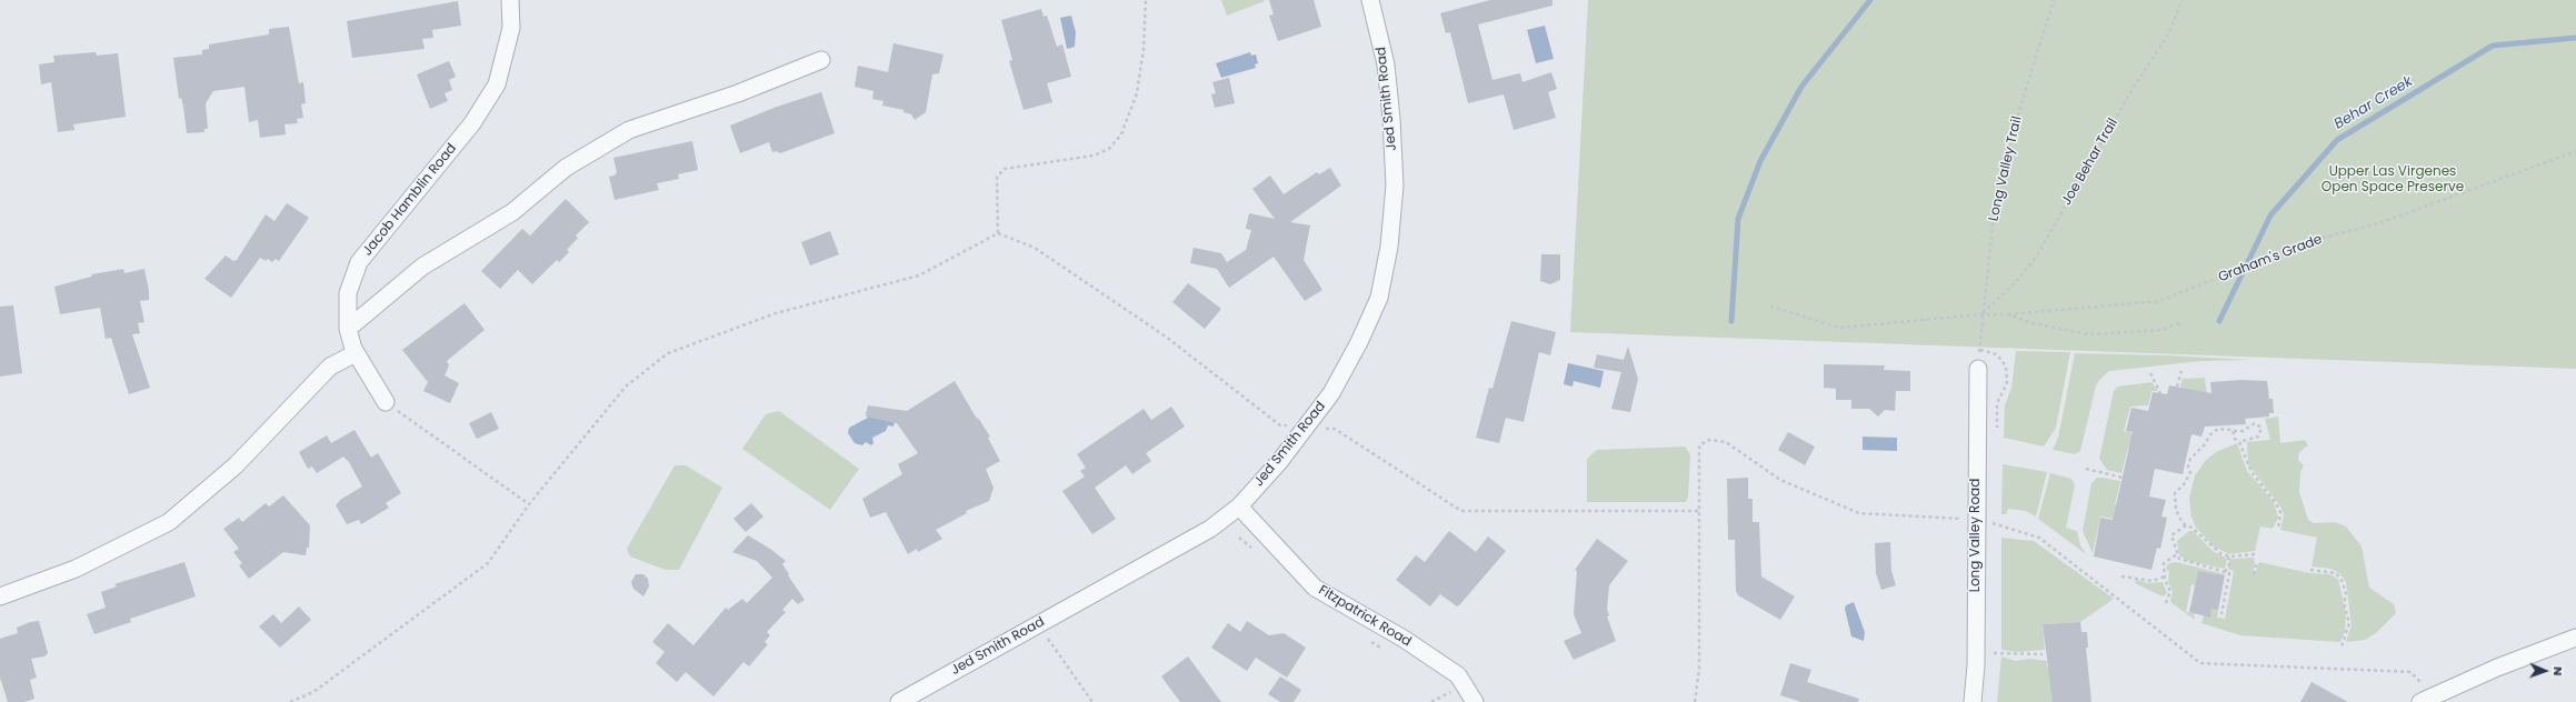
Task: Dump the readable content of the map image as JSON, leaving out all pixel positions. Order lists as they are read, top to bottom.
{
  "streets": {
    "street": [
      "Jed Smith Road",
      "Jacob Hamblin Road",
      "Long Valley Road",
      "Fitzpatrick Road"
    ],
    "path": ["Joe Behar Trail", "Long Valley Trail", "Graham's Grade"]
  },
  "crossings": [
    ["Jed Smith Road", "Fitzpatrick Road"],
    ["Joe Behar Trail", "Long Valley Trail"],
    ["Long Valley Trail", "Long Valley Road"]
  ],
  "water": ["Behar Creek"],
  "parks": ["Upper Las Virgenes Open Space Preserve"],
  "north": "right"
}
